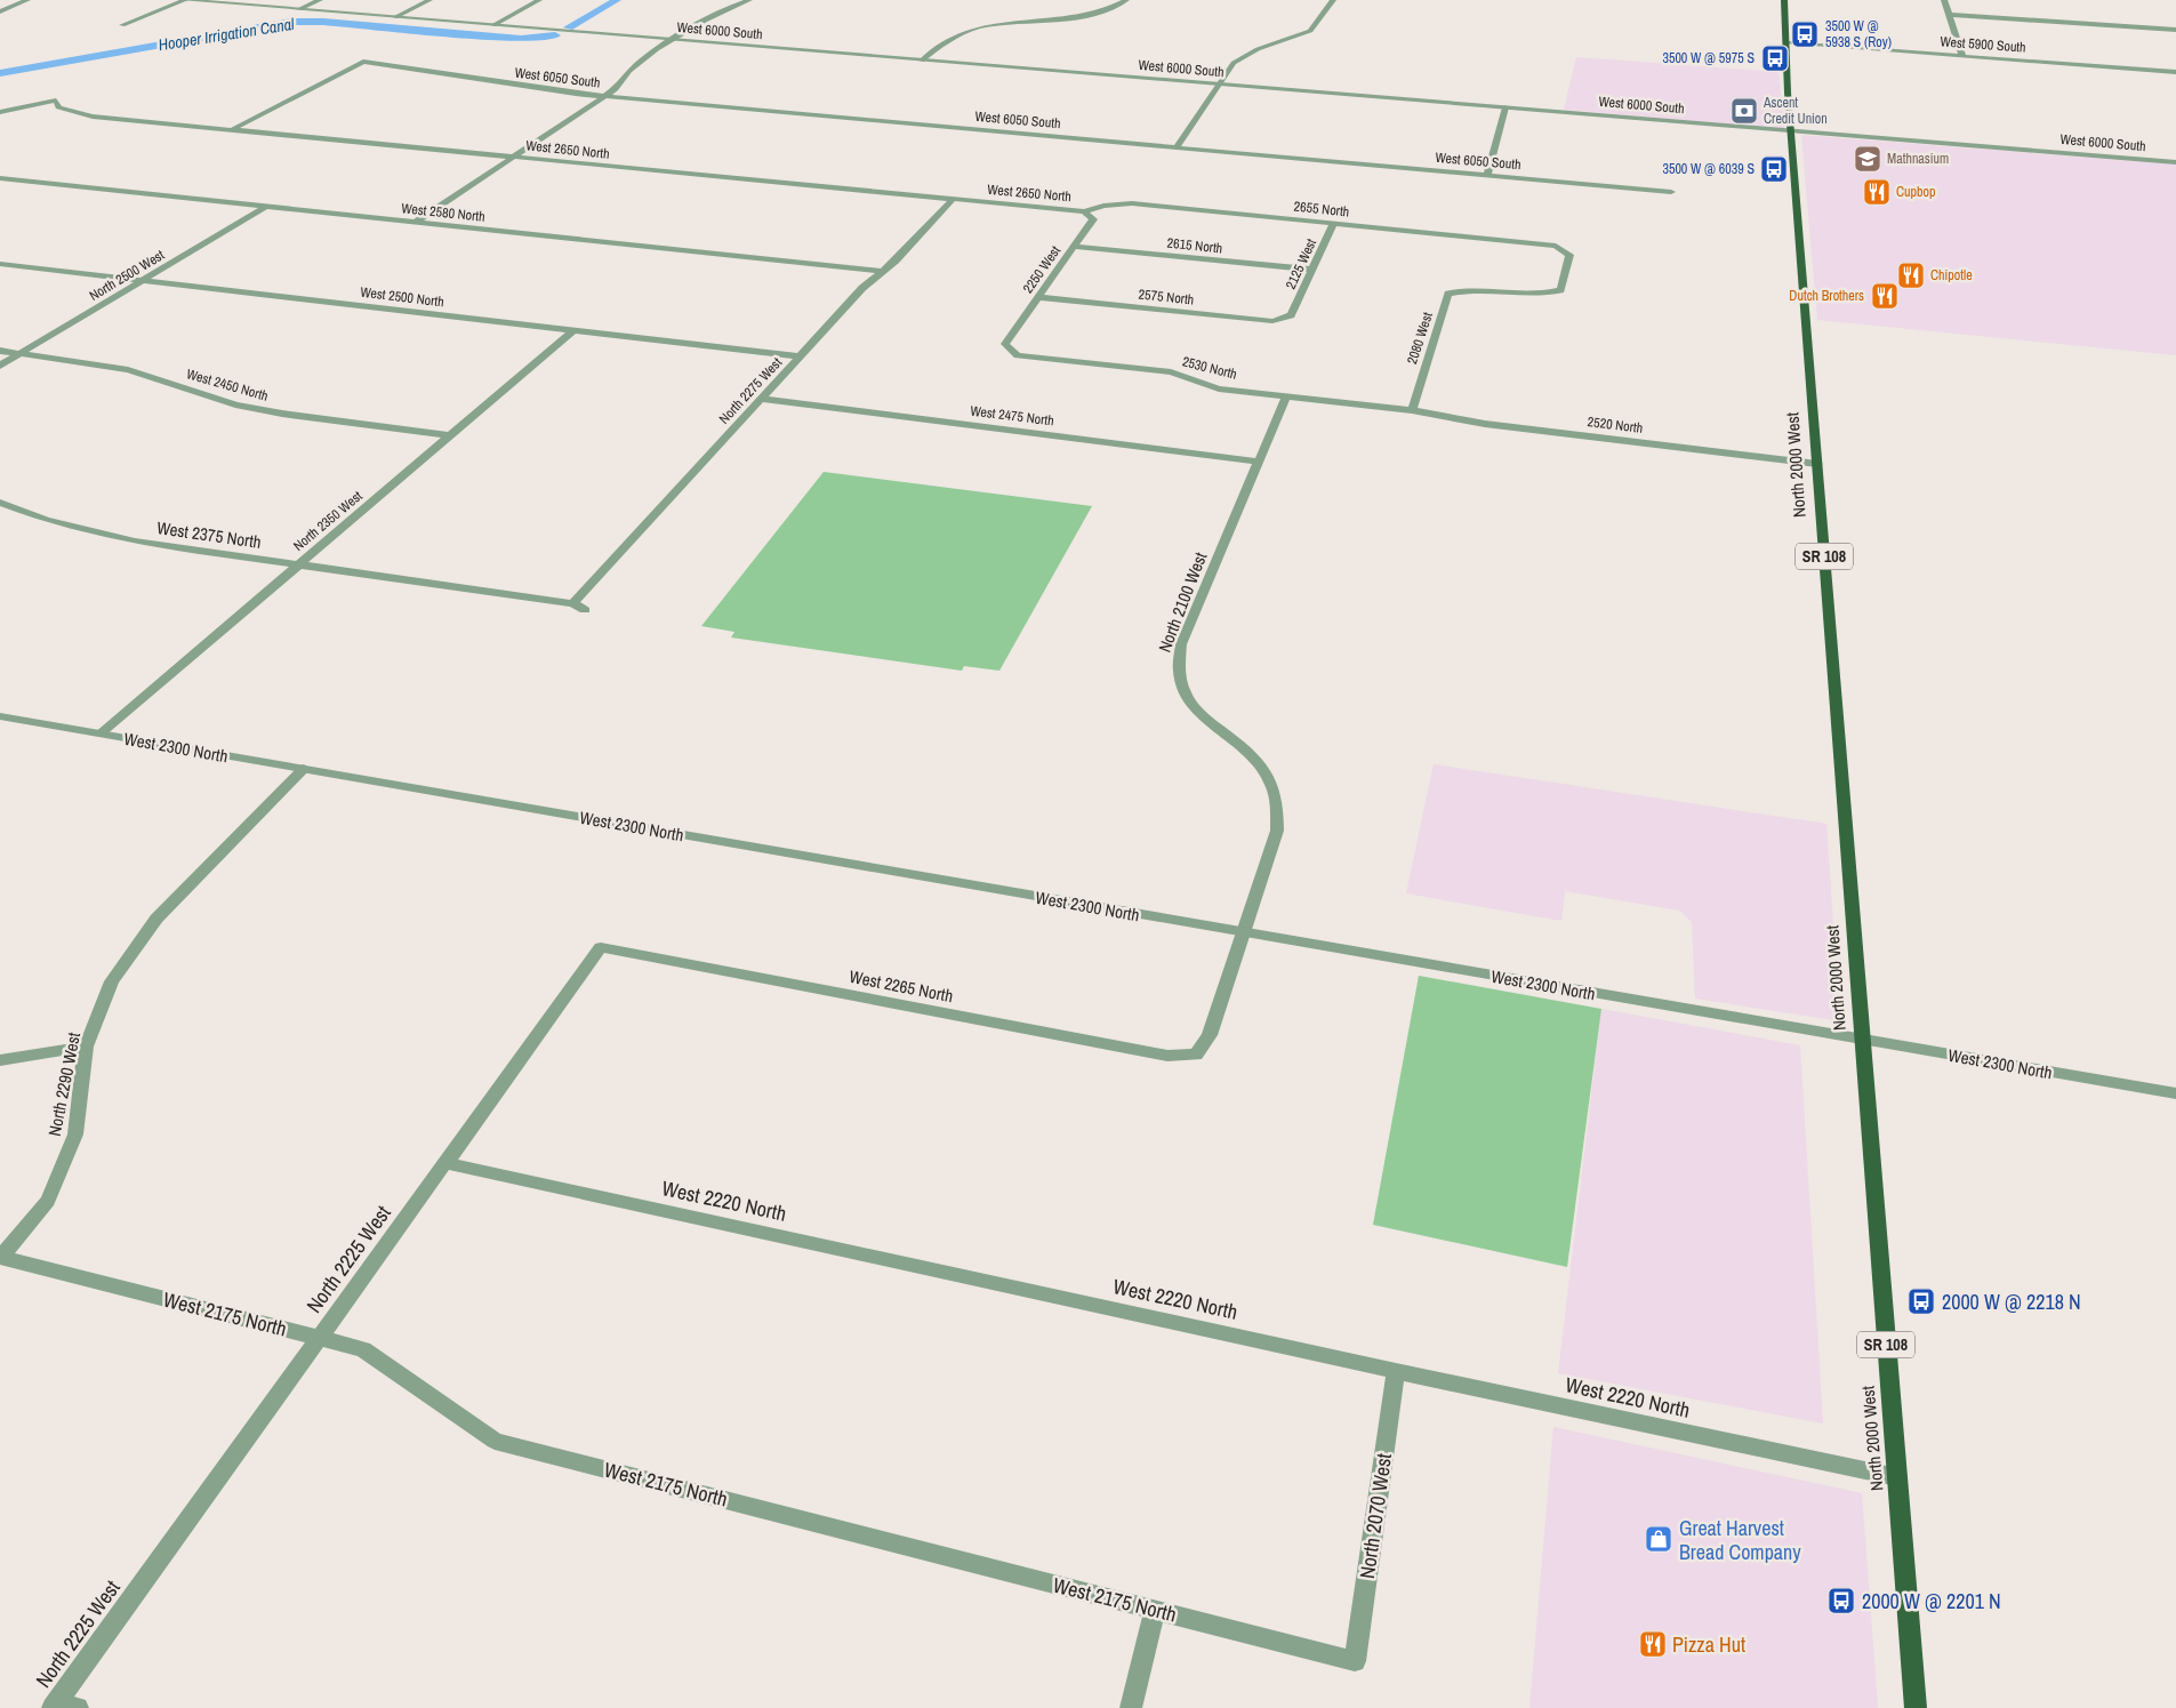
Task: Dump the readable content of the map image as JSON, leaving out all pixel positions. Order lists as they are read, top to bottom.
{
  "streets": {
    "main road": ["North 2000 West", "SR 108"],
    "street": [
      "West 6000 South",
      "West 5900 South",
      "West 6050 South",
      "West 2650 North",
      "2655 North",
      "West 2580 North",
      "2615 North",
      "2125 West",
      "2250 West",
      "North 2500 West",
      "West 2500 North",
      "2575 North",
      "2080 West",
      "2530 North",
      "West 2450 North",
      "North 2275 West",
      "West 2475 North",
      "2520 North",
      "North 2350 West",
      "West 2375 North",
      "North 2100 West",
      "West 2300 North",
      "West 2265 North",
      "North 2290 West",
      "West 2220 North",
      "North 2225 West",
      "West 2175 North",
      "North 2070 West"
    ]
  },
  "crossings": [
    ["West 6000 South", "North 2000 West"],
    ["West 6000 South", "SR 108"],
    ["West 5900 South", "SR 108"],
    ["West 6050 South", "West 2650 North"],
    ["West 2650 North", "2655 North"],
    ["West 2650 North", "2250 West"],
    ["West 2650 North", "North 2275 West"],
    ["2655 North", "2125 West"],
    ["2655 North", "2250 West"],
    ["2655 North", "2080 West"],
    ["West 2580 North", "North 2500 West"],
    ["West 2580 North", "North 2275 West"],
    ["2615 North", "2125 West"],
    ["2615 North", "2250 West"],
    ["2125 West", "2575 North"],
    ["2250 West", "2575 North"],
    ["2250 West", "2530 North"],
    ["North 2500 West", "West 2500 North"],
    ["North 2500 West", "West 2450 North"],
    ["West 2500 North", "North 2275 West"],
    ["West 2500 North", "North 2350 West"],
    ["2080 West", "2530 North"],
    ["2080 West", "2520 North"],
    ["2530 North", "2520 North"],
    ["2530 North", "North 2100 West"],
    ["West 2450 North", "North 2350 West"],
    ["North 2275 West", "West 2475 North"],
    ["North 2275 West", "West 2375 North"],
    ["West 2475 North", "North 2100 West"],
    ["2520 North", "North 2000 West"],
    ["North 2000 West", "SR 108"],
    ["North 2000 West", "West 2300 North"],
    ["North 2000 West", "West 2220 North"],
    ["North 2350 West", "West 2375 North"],
    ["North 2350 West", "West 2300 North"],
    ["North 2100 West", "West 2300 North"],
    ["North 2100 West", "West 2265 North"],
    ["West 2300 North", "North 2290 West"],
    ["West 2265 North", "North 2225 West"],
    ["North 2290 West", "West 2175 North"],
    ["West 2220 North", "North 2225 West"],
    ["West 2220 North", "North 2070 West"],
    ["North 2225 West", "West 2175 North"],
    ["West 2175 North", "North 2070 West"]
  ],
  "water": ["Hooper Irrigation Canal"],
  "places": {
    "bus stop": [
      "3500 W @ 5938 S (Roy)",
      "3500 W @ 5975 S",
      "3500 W @ 6039 S",
      "2000 W @ 2218 N",
      "2000 W @ 2201 N"
    ],
    "bank": ["Ascent Credit Union"],
    "school or university": ["Mathnasium"],
    "restaurant": [
      "Cupbop",
      "Chipotle",
      "Dutch Brothers",
      "Pizza Hut"
    ],
    "shop": ["Great Harvest Bread Company"]
  }
}
